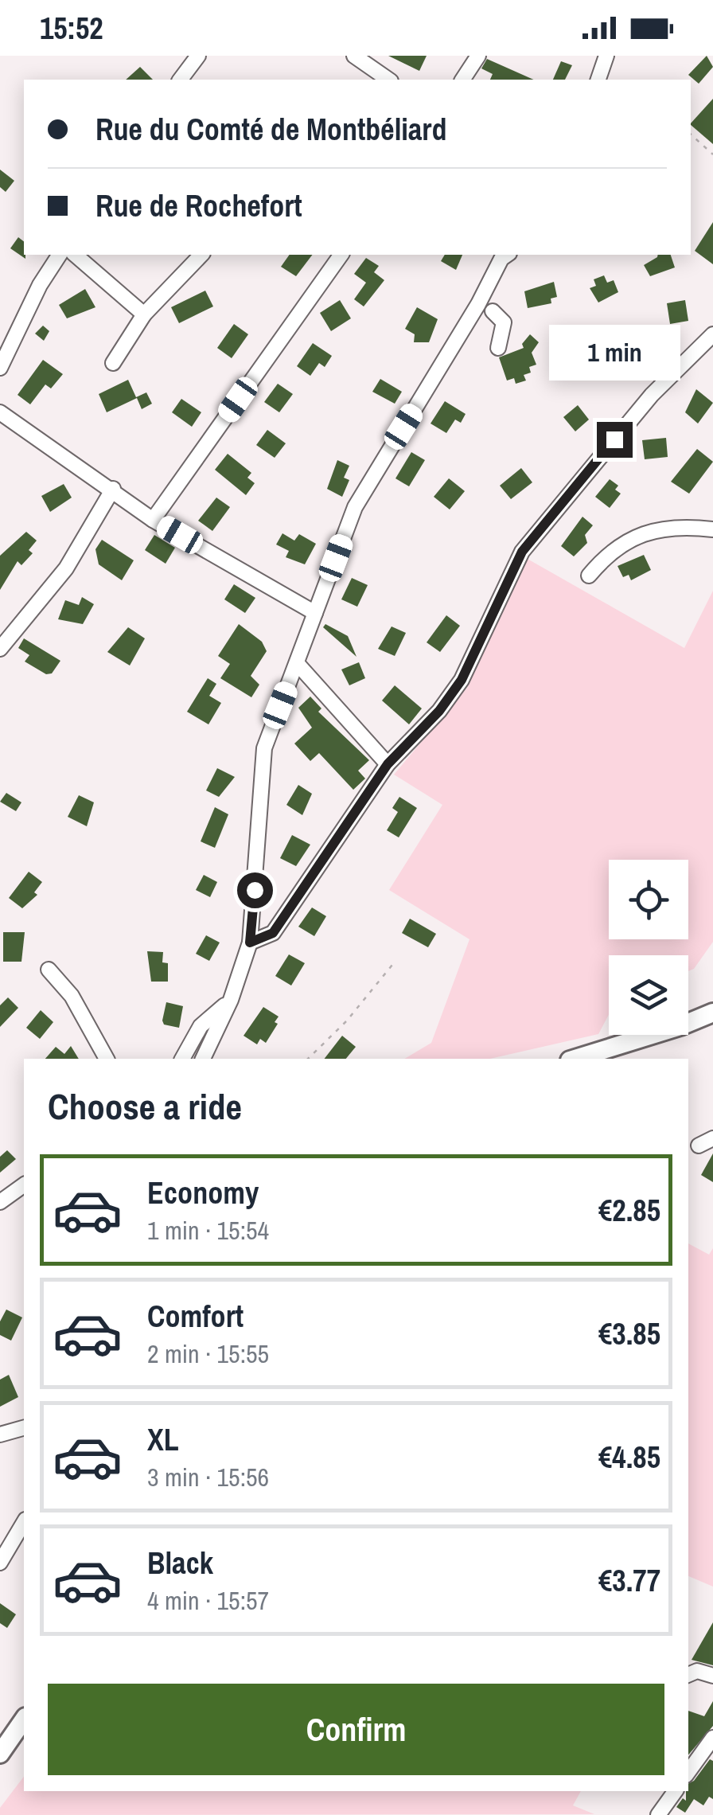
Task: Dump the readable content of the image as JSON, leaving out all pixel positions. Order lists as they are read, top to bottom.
{
  "page": {
    "status": "15:52",
    "banner": ["Rue du Comté de Montbéliard", "Rue de Rochefort"],
    "bubble": "1 min",
    "heading": "Choose a ride",
    "list": [
      {
        "name": "Economy",
        "note": "1 min · 15:54",
        "value": "€2.85"
      },
      {
        "name": "Comfort",
        "note": "2 min · 15:55",
        "value": "€3.85"
      },
      {
        "name": "XL",
        "note": "3 min · 15:56",
        "value": "€4.85"
      },
      {
        "name": "Black",
        "note": "4 min · 15:57",
        "value": "€3.77"
      }
    ],
    "buttons": "Confirm"
  }
}
